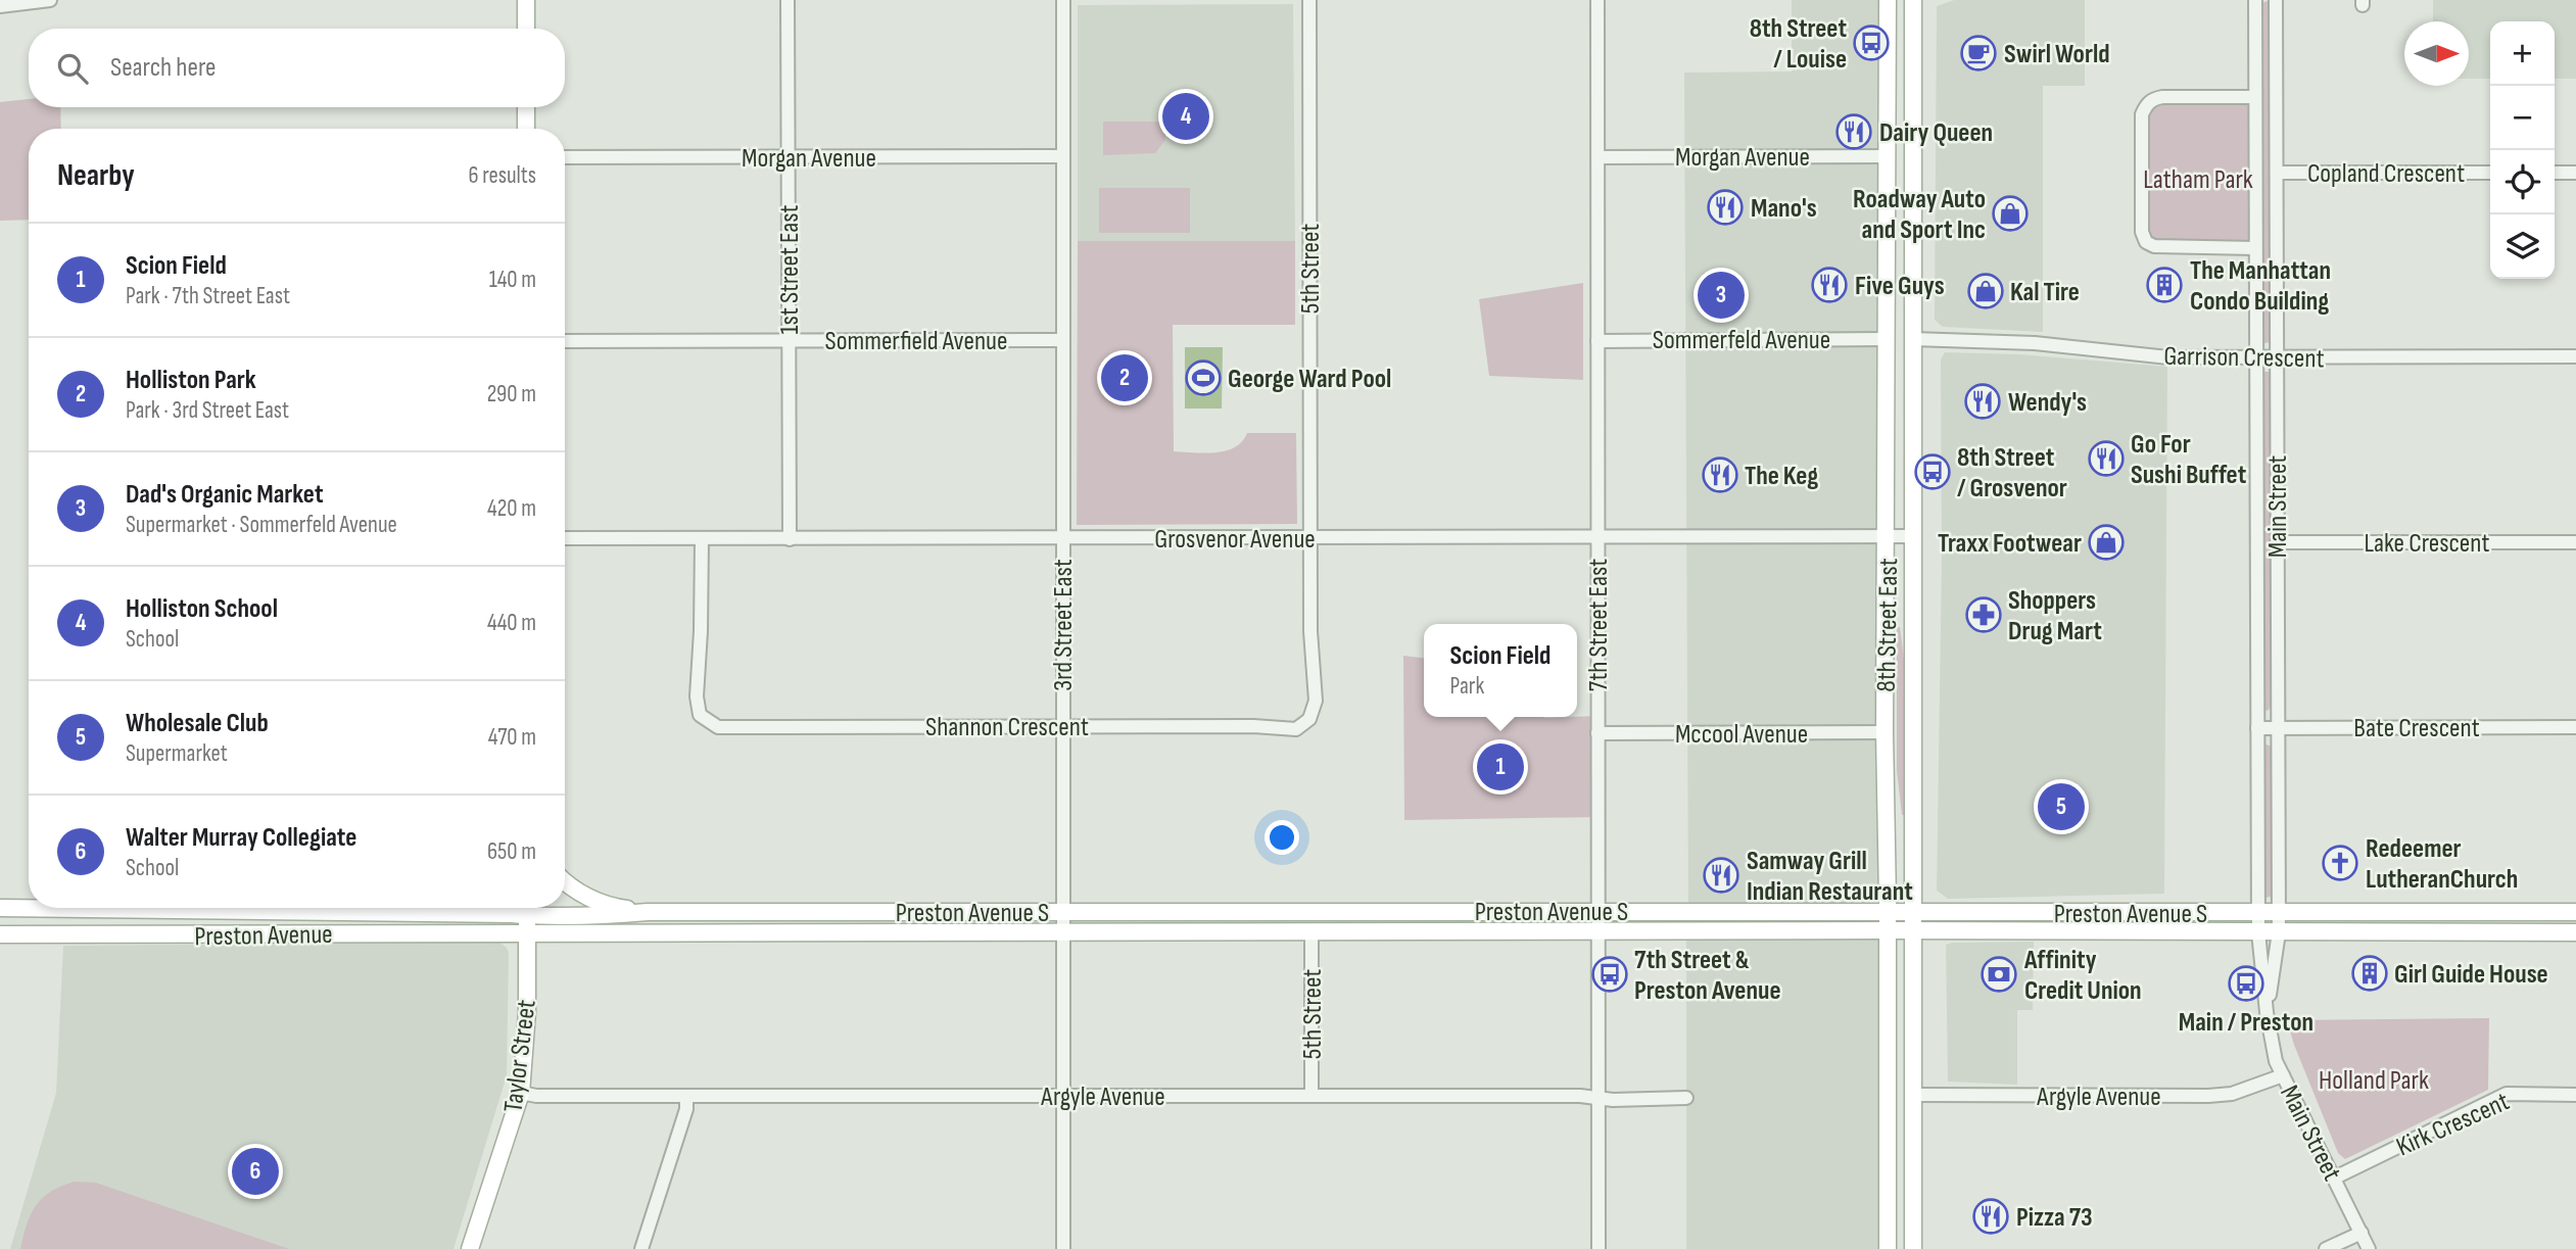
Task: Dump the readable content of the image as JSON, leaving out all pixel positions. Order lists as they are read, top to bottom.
{
  "streets": {
    "main road": [
      "8th Street East",
      "Preston Avenue S",
      "Preston Avenue",
      "Taylor Street"
    ],
    "street": [
      "Morgan Avenue",
      "Copland Crescent",
      "5th Street",
      "1st Street East",
      "Sommerfeld Avenue",
      "Sommerfield Avenue",
      "Garrison Crescent",
      "Main Street",
      "Grosvenor Avenue",
      "Lake Crescent",
      "3rd Street East",
      "7th Street East",
      "Shannon Crescent",
      "Bate Crescent",
      "Mccool Avenue",
      "Argyle Avenue",
      "Kirk Crescent"
    ]
  },
  "crossings": [
    ["Morgan Avenue", "1st Street East"],
    ["Morgan Avenue", "3rd Street East"],
    ["Morgan Avenue", "7th Street East"],
    ["Morgan Avenue", "8th Street East"],
    ["Copland Crescent", "Main Street"],
    ["5th Street", "Grosvenor Avenue"],
    ["5th Street", "Shannon Crescent"],
    ["5th Street", "Preston Avenue S"],
    ["5th Street", "Argyle Avenue"],
    ["1st Street East", "Sommerfield Avenue"],
    ["1st Street East", "Grosvenor Avenue"],
    ["Sommerfeld Avenue", "7th Street East"],
    ["Sommerfeld Avenue", "8th Street East"],
    ["Sommerfield Avenue", "3rd Street East"],
    ["Garrison Crescent", "Main Street"],
    ["Garrison Crescent", "8th Street East"],
    ["Main Street", "Lake Crescent"],
    ["Main Street", "Bate Crescent"],
    ["Main Street", "Preston Avenue S"],
    ["Main Street", "Argyle Avenue"],
    ["Main Street", "Kirk Crescent"],
    ["Grosvenor Avenue", "3rd Street East"],
    ["Grosvenor Avenue", "7th Street East"],
    ["Grosvenor Avenue", "8th Street East"],
    ["Grosvenor Avenue", "Shannon Crescent"],
    ["3rd Street East", "Shannon Crescent"],
    ["3rd Street East", "Preston Avenue S"],
    ["3rd Street East", "Argyle Avenue"],
    ["7th Street East", "Mccool Avenue"],
    ["7th Street East", "Preston Avenue S"],
    ["7th Street East", "Argyle Avenue"],
    ["8th Street East", "Mccool Avenue"],
    ["8th Street East", "Preston Avenue S"],
    ["8th Street East", "Argyle Avenue"],
    ["Preston Avenue S", "Preston Avenue"],
    ["Preston Avenue S", "Taylor Street"],
    ["Preston Avenue", "Taylor Street"],
    ["Taylor Street", "Argyle Avenue"]
  ],
  "parks": ["Latham Park", "Holland Park"],
  "places": {
    "bus stop": [
      "8th Street / Louise",
      "8th Street / Grosvenor",
      "7th Street & Preston Avenue",
      "Main / Preston"
    ],
    "cafe": ["Swirl World"],
    "restaurant": [
      "Dairy Queen",
      "Mano's",
      "Five Guys",
      "Wendy's",
      "Go For Sushi Buffet",
      "The Keg",
      "Samway Grill Indian Restaurant",
      "Pizza 73"
    ],
    "shop": ["Roadway Auto and Sport Inc", "Kal Tire", "Traxx Footwear"],
    "building": ["The Manhattan Condo Building", "Girl Guide House"],
    "sports": ["George Ward Pool"],
    "pharmacy": ["Shoppers Drug Mart"],
    "church": ["Redeemer LutheranChurch"],
    "bank": ["Affinity Credit Union"]
  },
  "north": "right",
  "page": {
    "map_buttons": ["+", "−"],
    "search": "Search here",
    "pins": [
      "4",
      "3",
      "2",
      "1",
      "5",
      "6"
    ],
    "heading": ["Nearby", "6 results"],
    "list": [
      {
        "mark": "1",
        "name": "Scion Field",
        "note": "Park · 7th Street East",
        "value": "140 m"
      },
      {
        "mark": "2",
        "name": "Holliston Park",
        "note": "Park · 3rd Street East",
        "value": "290 m"
      },
      {
        "mark": "3",
        "name": "Dad's Organic Market",
        "note": "Supermarket · Sommerfeld Avenue",
        "value": "420 m"
      },
      {
        "mark": "4",
        "name": "Holliston School",
        "note": "School",
        "value": "440 m"
      },
      {
        "mark": "5",
        "name": "Wholesale Club",
        "note": "Supermarket",
        "value": "470 m"
      },
      {
        "mark": "6",
        "name": "Walter Murray Collegiate",
        "note": "School",
        "value": "650 m"
      }
    ],
    "popup": ["Scion Field", "Park"]
  }
}
